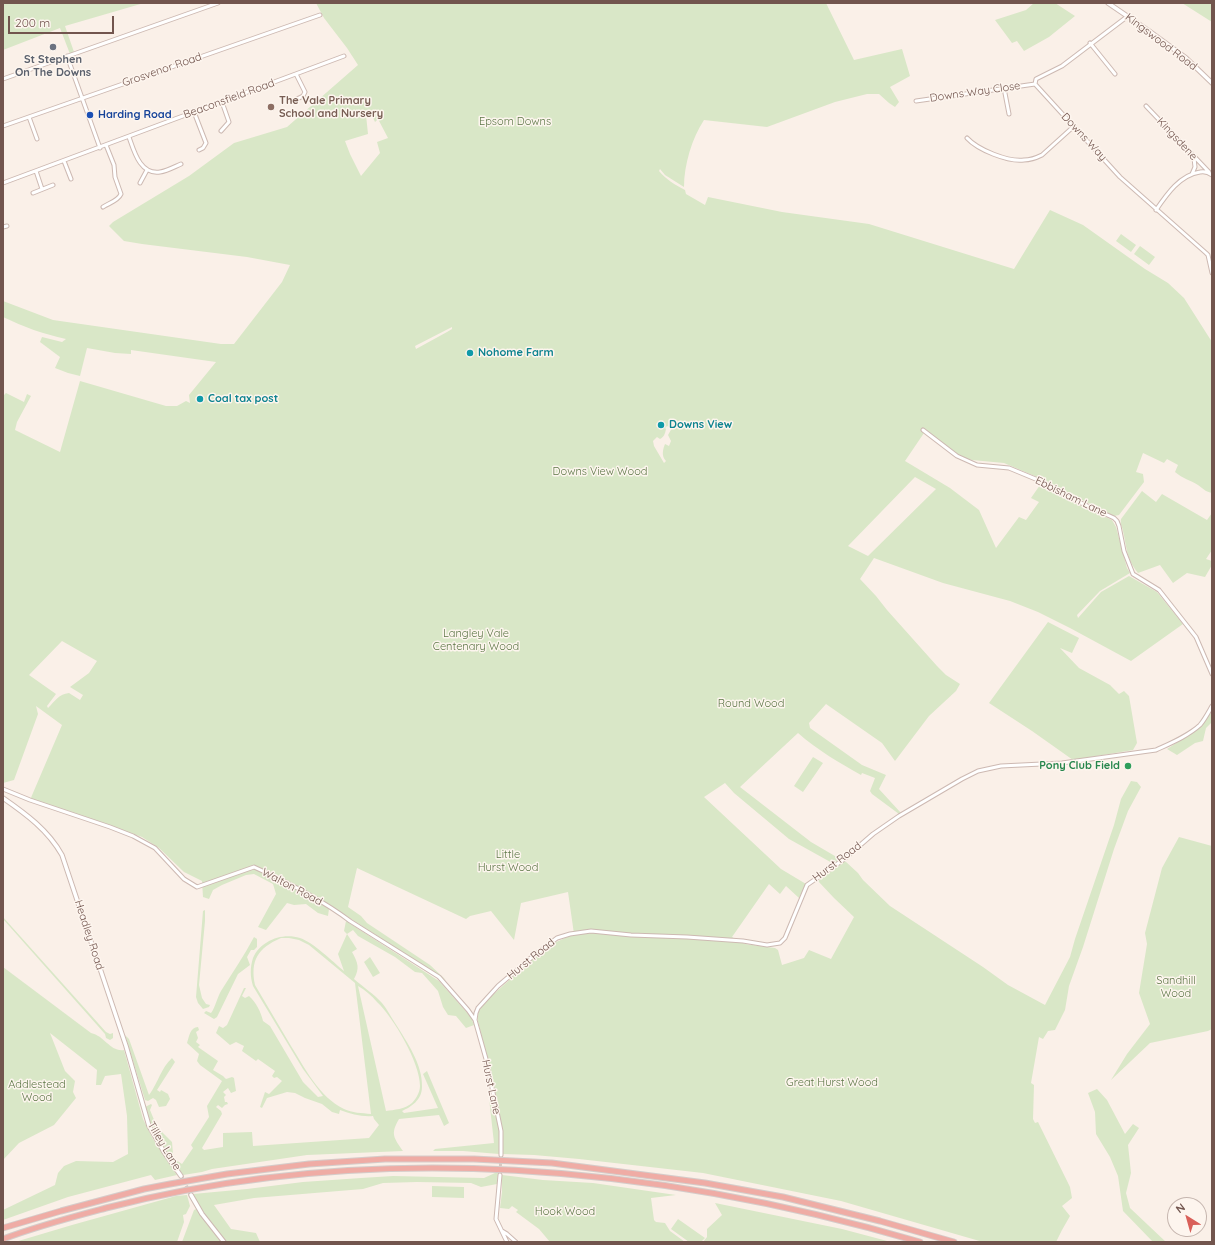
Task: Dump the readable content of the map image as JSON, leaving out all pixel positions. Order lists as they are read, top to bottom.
{
  "streets": {
    "street": [
      "Kingswood Road",
      "Grosvenor Road",
      "Downs Way Close",
      "Beaconsfield Road",
      "Downs Way",
      "Kingsdene",
      "Ebbisham Lane",
      "Hurst Road",
      "Walton Road",
      "Headley Road",
      "Hurst Lane",
      "Tilley Lane"
    ]
  },
  "crossings": [
    ["Downs Way Close", "Downs Way"],
    ["Hurst Road", "Walton Road"],
    ["Hurst Road", "Hurst Lane"],
    ["Walton Road", "Hurst Lane"],
    ["Headley Road", "Tilley Lane"]
  ],
  "parks": [
    "Epsom Downs",
    "Downs View Wood",
    "Langley Vale Centenary Wood",
    "Round Wood",
    "Little Hurst Wood",
    "Sandhill Wood",
    "Great Hurst Wood",
    "Addlestead Wood",
    "Hook Wood"
  ],
  "places": [
    "St Stephen On The Downs",
    "The Vale Primary School and Nursery",
    "Harding Road",
    "Nohome Farm",
    "Coal tax post",
    "Downs View",
    "Pony Club Field"
  ],
  "scale_bar": "200 m",
  "north": "top left"
}
